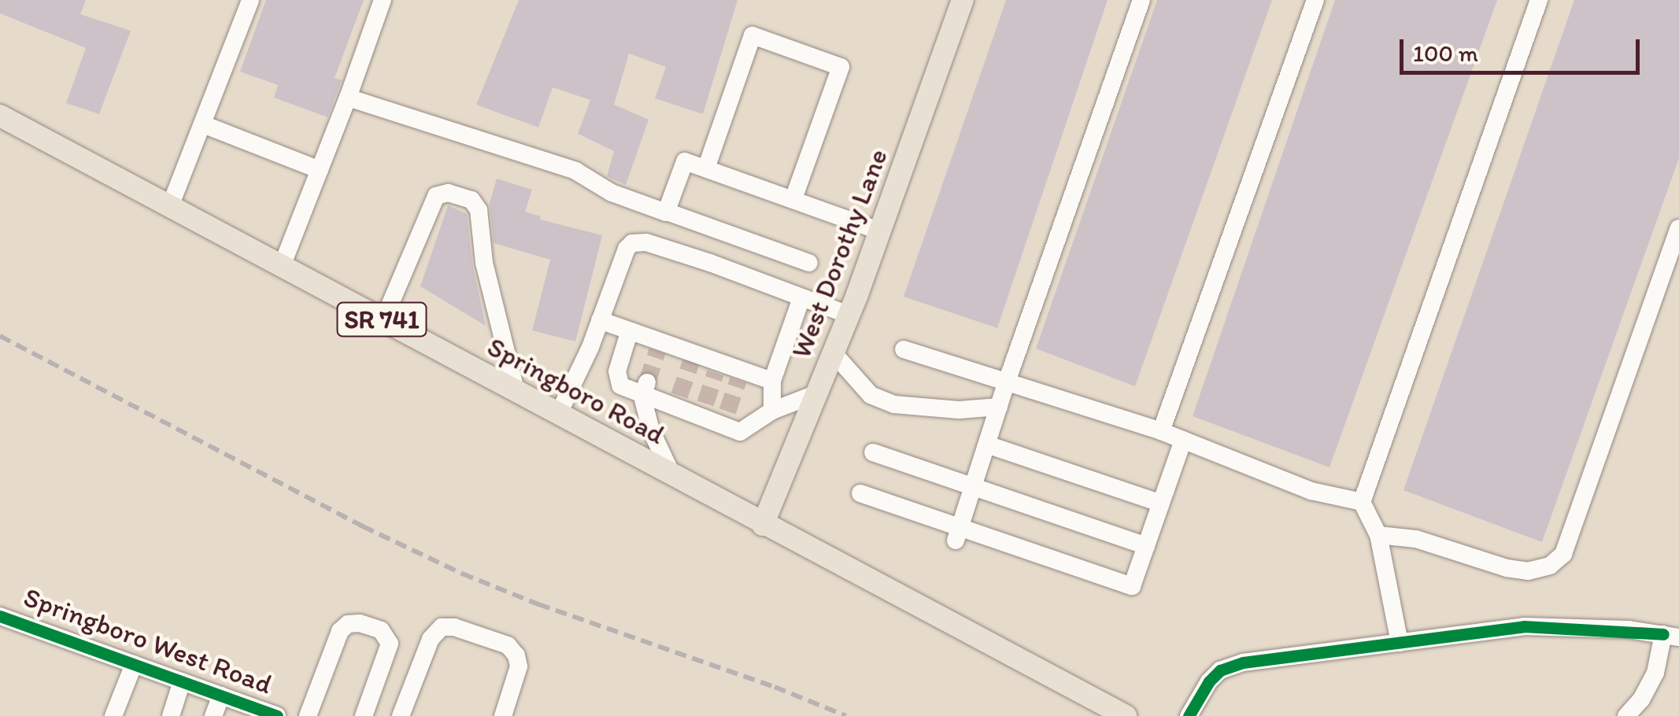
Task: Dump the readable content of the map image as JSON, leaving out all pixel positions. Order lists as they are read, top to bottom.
{
  "streets": {
    "main road": ["West Dorothy Lane", "SR 741", "Springboro Road"],
    "street": ["Springboro West Road"]
  },
  "crossings": [
    ["West Dorothy Lane", "Springboro Road"]
  ],
  "scale_bar": "100 m"
}
